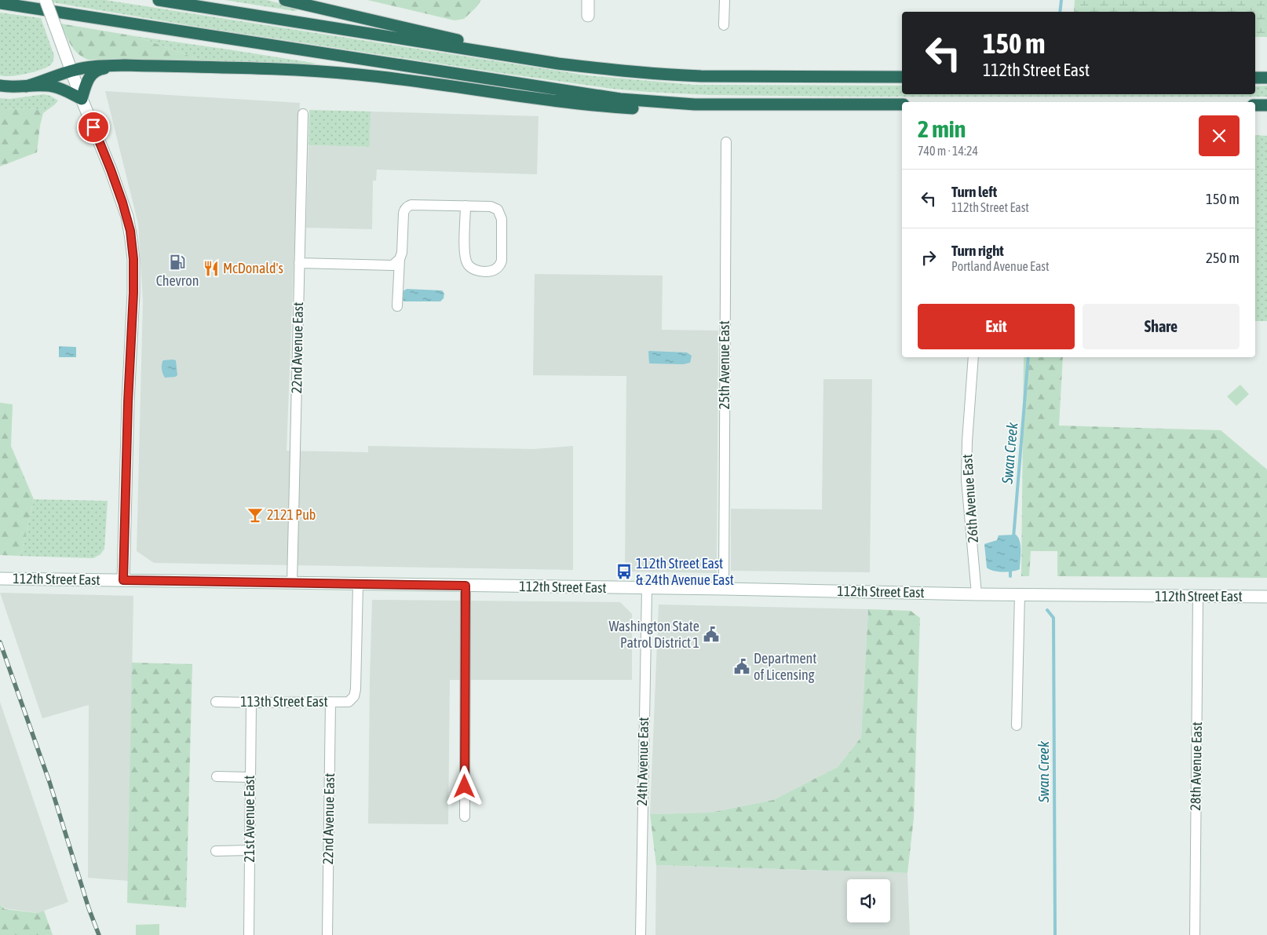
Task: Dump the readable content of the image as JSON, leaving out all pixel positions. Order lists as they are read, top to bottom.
{
  "streets": {
    "main road": ["112th Street East"],
    "street": [
      "22nd Avenue East",
      "25th Avenue East",
      "26th Avenue East",
      "113th Street East",
      "24th Avenue East",
      "28th Avenue East",
      "21st Avenue East"
    ]
  },
  "crossings": [
    ["22nd Avenue East", "112th Street East"],
    ["22nd Avenue East", "113th Street East"],
    ["25th Avenue East", "112th Street East"],
    ["26th Avenue East", "112th Street East"],
    ["112th Street East", "113th Street East"],
    ["112th Street East", "24th Avenue East"],
    ["112th Street East", "28th Avenue East"],
    ["113th Street East", "21st Avenue East"]
  ],
  "water": ["Swan Creek"],
  "places": {
    "fuel station": ["Chevron"],
    "restaurant": ["McDonald's"],
    "bar": ["2121 Pub"],
    "bus stop": ["112th Street East & 24th Avenue East"],
    "public building": ["Washington State Patrol District 1", "Department of Licensing"]
  },
  "page": {
    "turn": ["150 m", "112th Street East"],
    "heading": ["2 min", "740 m · 14:24"],
    "list": [
      {
        "name": "Turn left",
        "note": "112th Street East",
        "value": "150 m"
      },
      {
        "name": "Turn right",
        "note": "Portland Avenue East",
        "value": "250 m"
      }
    ],
    "buttons": ["Exit", "Share"]
  }
}
